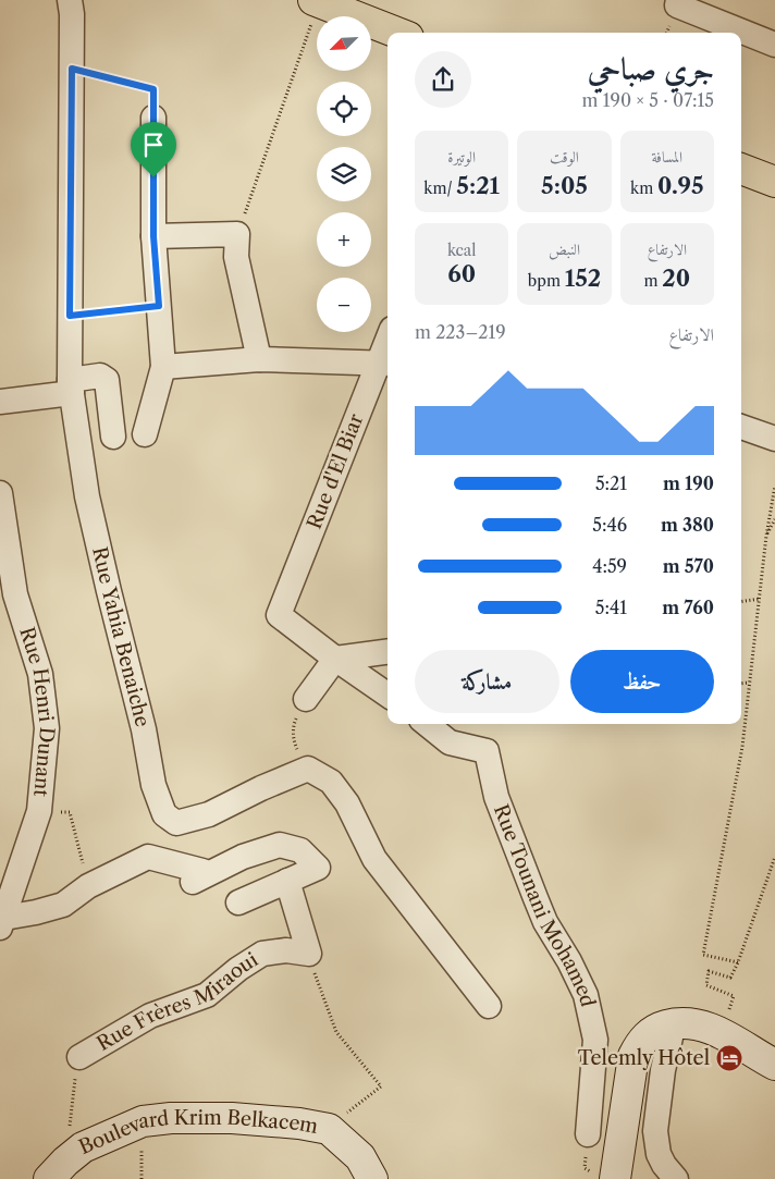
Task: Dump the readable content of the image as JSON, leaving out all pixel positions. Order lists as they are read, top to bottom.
{
  "streets": {
    "main road": ["Boulevard Krim Belkacem"],
    "street": [
      "Rue d'El Biar",
      "Rue Yahia Benaiche",
      "Rue Henri Dunant",
      "Rue Tounani Mohamed",
      "Rue Frères Miraoui"
    ]
  },
  "places": {
    "hotel": ["Telemly Hôtel"]
  },
  "north": "bottom left",
  "page": {
    "map_buttons": ["+", "−"],
    "heading": ["جري صباحي", "07:15 · 5 × 190 m"],
    "stats": [
      ["المسافة", "0.95 km"],
      ["الوقت", "5:05"],
      ["الوتيرة", "5:21 /km"],
      ["الارتفاع", "20 m"],
      ["النبض", "152 bpm"],
      ["kcal", "60"]
    ],
    "chart": ["الارتفاع", "219–223 m"],
    "list": [
      {
        "name": "190 m",
        "note": "5:21"
      },
      {
        "name": "380 m",
        "note": "5:46"
      },
      {
        "name": "570 m",
        "note": "4:59"
      },
      {
        "name": "760 m",
        "note": "5:41"
      }
    ],
    "buttons": ["حفظ", "مشاركة"]
  }
}
